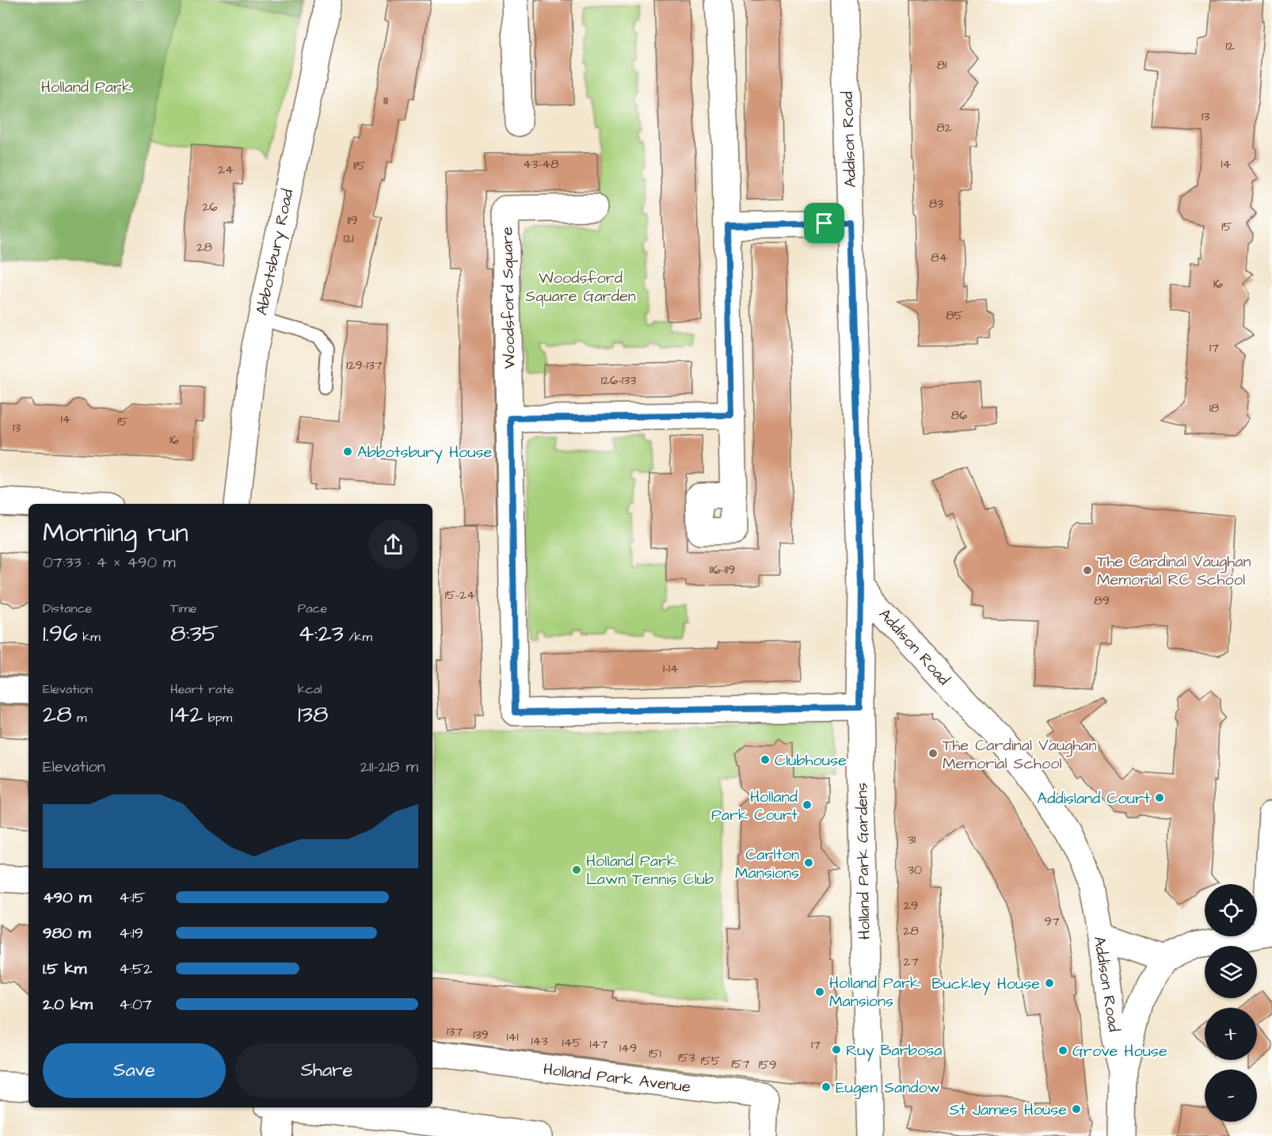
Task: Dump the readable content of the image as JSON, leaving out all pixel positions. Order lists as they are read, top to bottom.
{
  "streets": {
    "street": [
      "Addison Road",
      "Abbotsbury Road",
      "Woodsford Square",
      "Holland Park Gardens",
      "Holland Park Avenue"
    ]
  },
  "crossings": [
    ["Addison Road", "Holland Park Gardens"],
    ["Woodsford Square", "Holland Park Gardens"]
  ],
  "parks": ["Holland Park", "Woodsford Square Garden"],
  "places": [
    "Abbotsbury House",
    "The Cardinal Vaughan Memorial RC School",
    "The Cardinal Vaughan Memorial School",
    "Clubhouse",
    "Addisland Court",
    "Holland Park Court",
    "Carlton Mansions",
    "Holland Park Lawn Tennis Club",
    "Buckley House",
    "Holland Park Mansions",
    "Ruy Barbosa",
    "Grove House",
    "Eugen Sandow",
    "St James House"
  ],
  "house_numbers": [
    "12",
    "81",
    "111",
    "13",
    "82",
    "43-48",
    "14",
    "115",
    "24",
    "83",
    "26",
    "119",
    "15",
    "121",
    "28",
    "84",
    "16",
    "85",
    "17",
    "129-137",
    "126-133",
    "18",
    "86",
    "14",
    "15",
    "13",
    "16",
    "116-119",
    "15-24",
    "89",
    "1-14",
    "31",
    "30",
    "29",
    "97",
    "28",
    "27",
    "137",
    "139",
    "141",
    "143",
    "145",
    "147",
    "17",
    "149",
    "151",
    "153",
    "155",
    "157",
    "159"
  ],
  "page": {
    "heading": ["Morning run", "07:33 · 4 × 490 m"],
    "stats": [
      ["Distance", "1.96 km"],
      ["Time", "8:35"],
      ["Pace", "4:23 /km"],
      ["Elevation", "28 m"],
      ["Heart rate", "142 bpm"],
      ["kcal", "138"]
    ],
    "chart": ["Elevation", "211–218 m"],
    "list": [
      {
        "name": "490 m",
        "note": "4:15"
      },
      {
        "name": "980 m",
        "note": "4:19"
      },
      {
        "name": "1.5 km",
        "note": "4:52"
      },
      {
        "name": "2.0 km",
        "note": "4:07"
      }
    ],
    "map_buttons": ["+", "−"],
    "buttons": ["Save", "Share"]
  }
}
